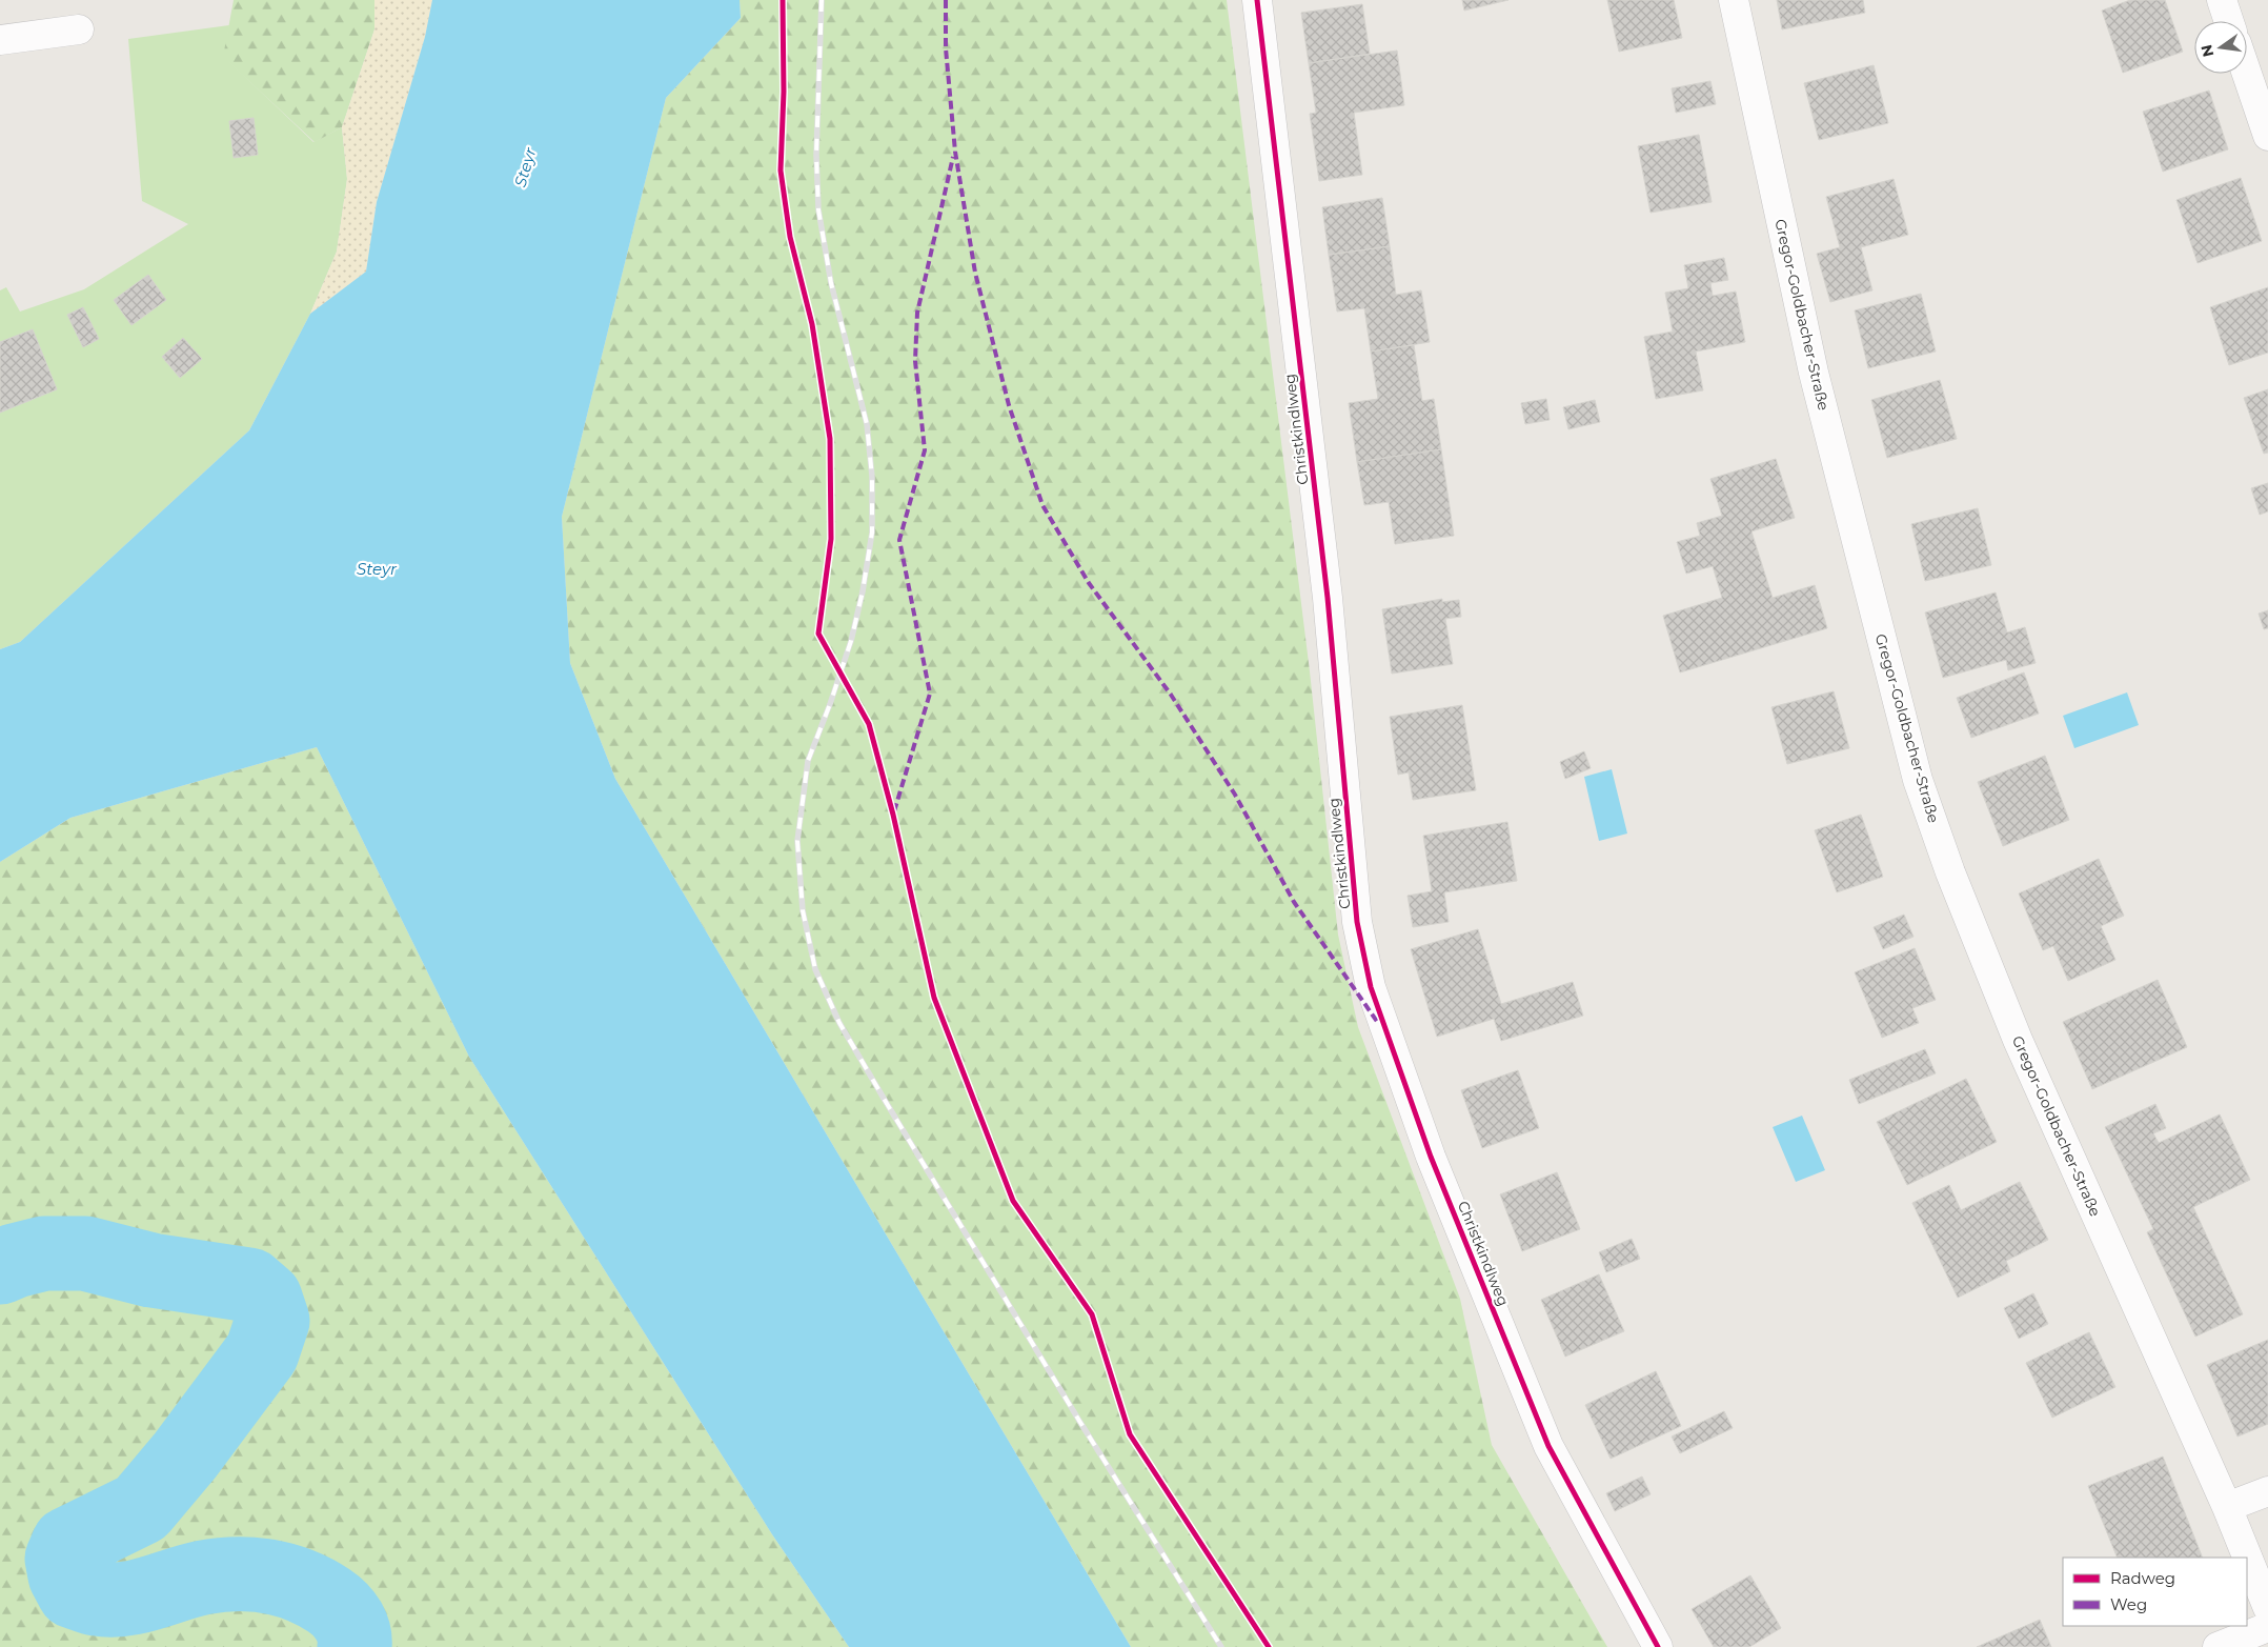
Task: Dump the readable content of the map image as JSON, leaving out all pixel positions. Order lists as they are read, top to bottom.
{
  "streets": {
    "street": ["Gregor-Goldbacher-Straße", "Christkindlweg"]
  },
  "water": ["Steyr"],
  "legend": ["Radweg", "Weg"],
  "north": "left"
}
